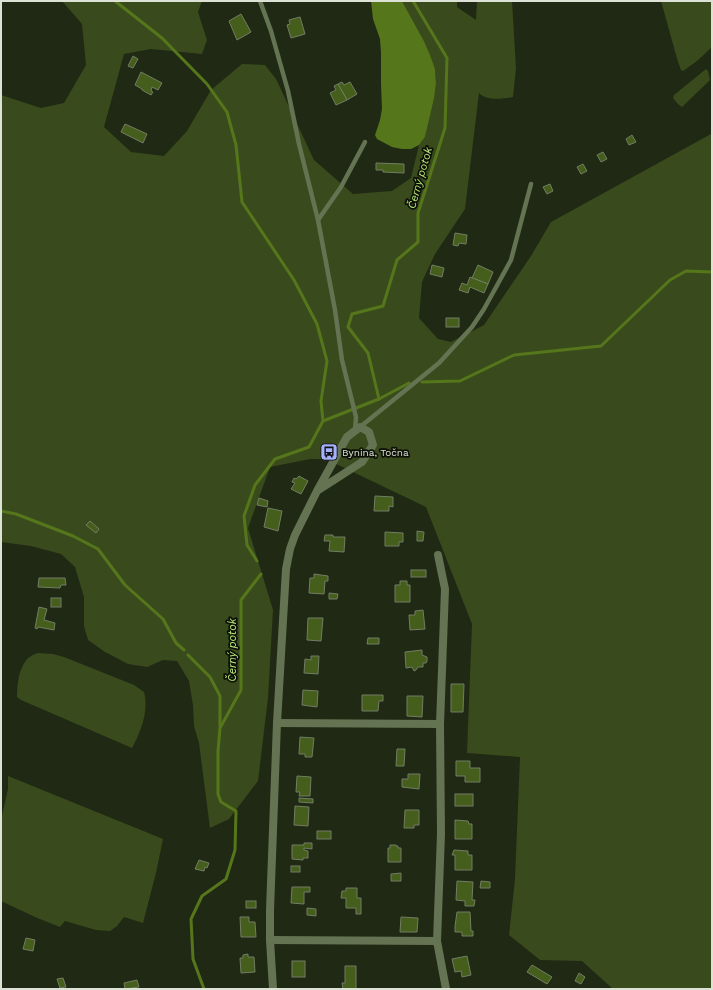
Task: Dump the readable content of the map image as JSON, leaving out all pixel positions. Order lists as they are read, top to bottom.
{
  "water": ["Černý potok"],
  "places": {
    "bus stop": ["Bynina, Točna"]
  }
}
